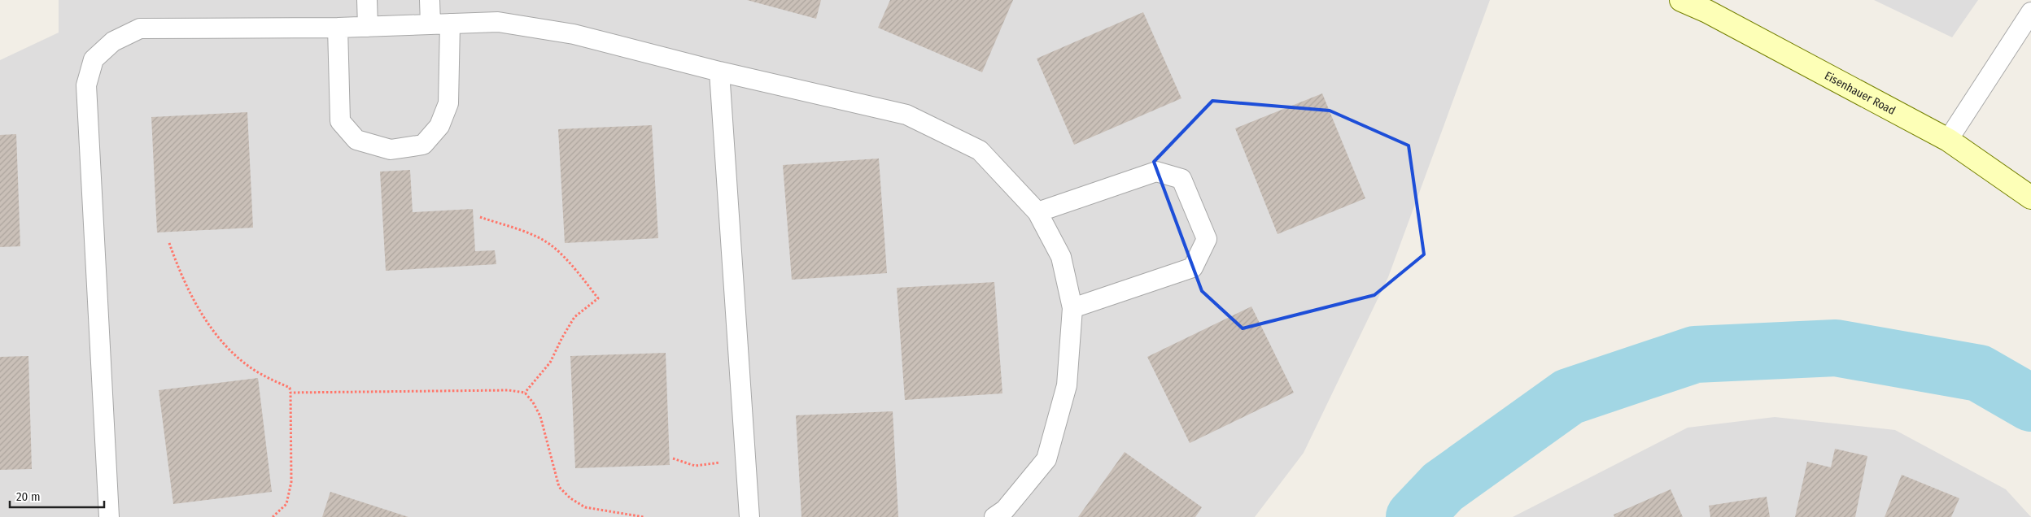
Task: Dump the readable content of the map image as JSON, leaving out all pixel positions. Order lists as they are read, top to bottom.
{
  "streets": {
    "main road": ["Eisenhauer Road"]
  },
  "scale_bar": "20 m"
}
